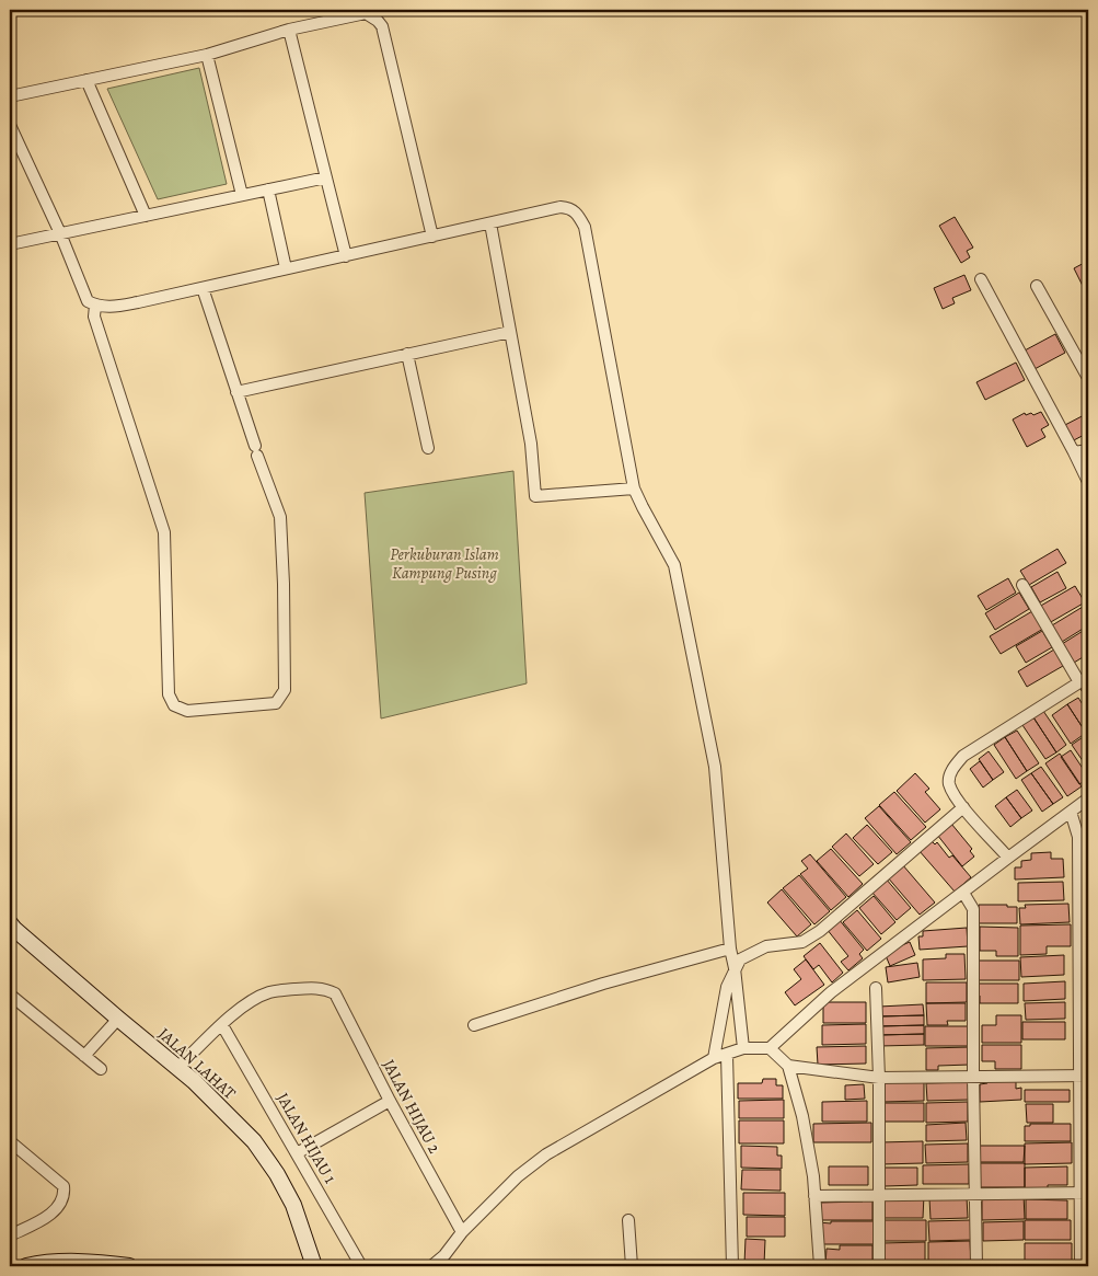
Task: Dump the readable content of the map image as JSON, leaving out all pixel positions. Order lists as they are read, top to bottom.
{
  "streets": {
    "main road": ["JALAN LAHAT"],
    "street": ["JALAN HIJAU 2", "JALAN HIJAU 1"]
  },
  "crossings": [
    ["JALAN HIJAU 2", "JALAN HIJAU 1"]
  ],
  "parks": ["Perkuburan Islam Kampung Pusing"]
}
